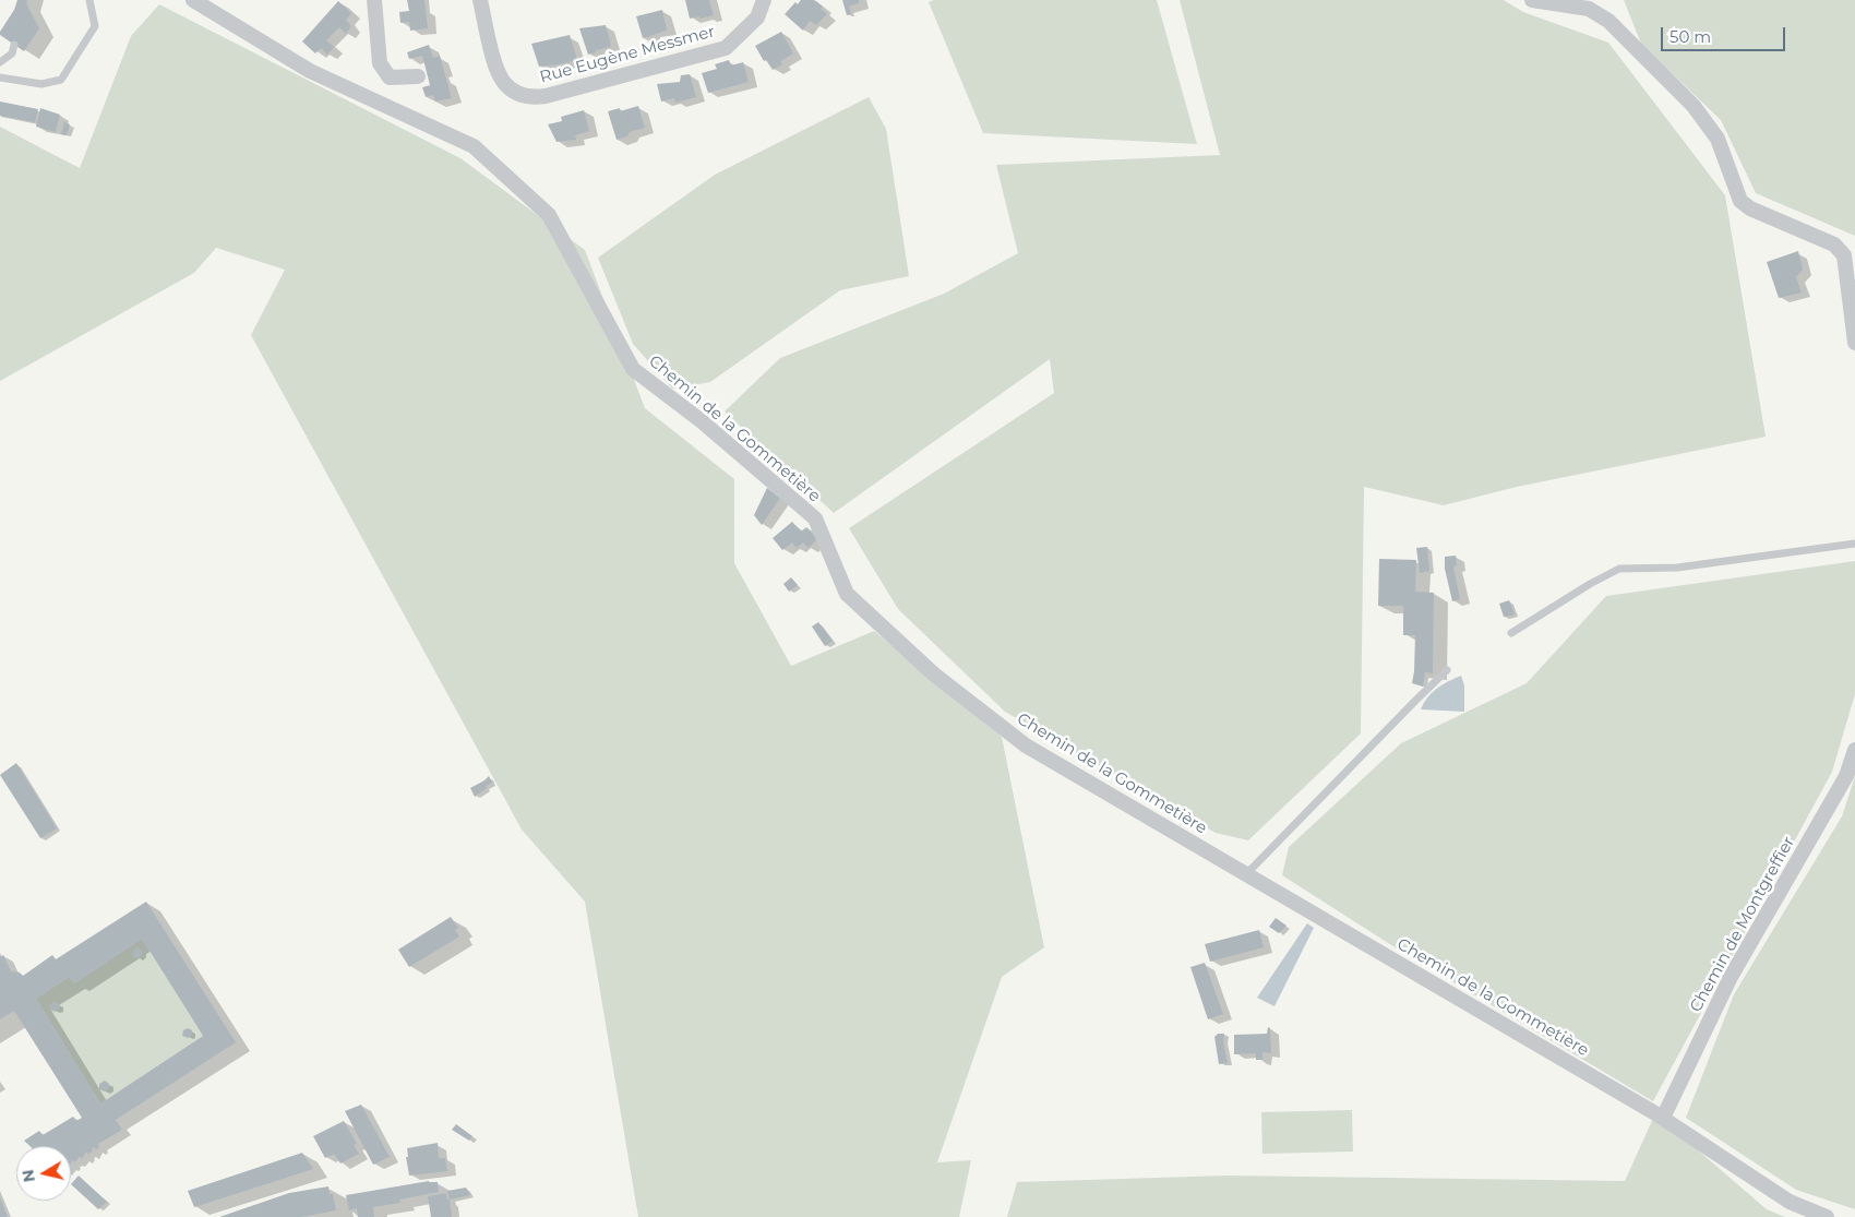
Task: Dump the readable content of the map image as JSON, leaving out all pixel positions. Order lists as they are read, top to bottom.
{
  "streets": {
    "street": ["Rue Eugène Messmer", "Chemin de la Gommetière", "Chemin de Montgreffier"]
  },
  "crossings": [
    ["Chemin de la Gommetière", "Chemin de Montgreffier"]
  ],
  "scale_bar": "50 m",
  "north": "left"
}
